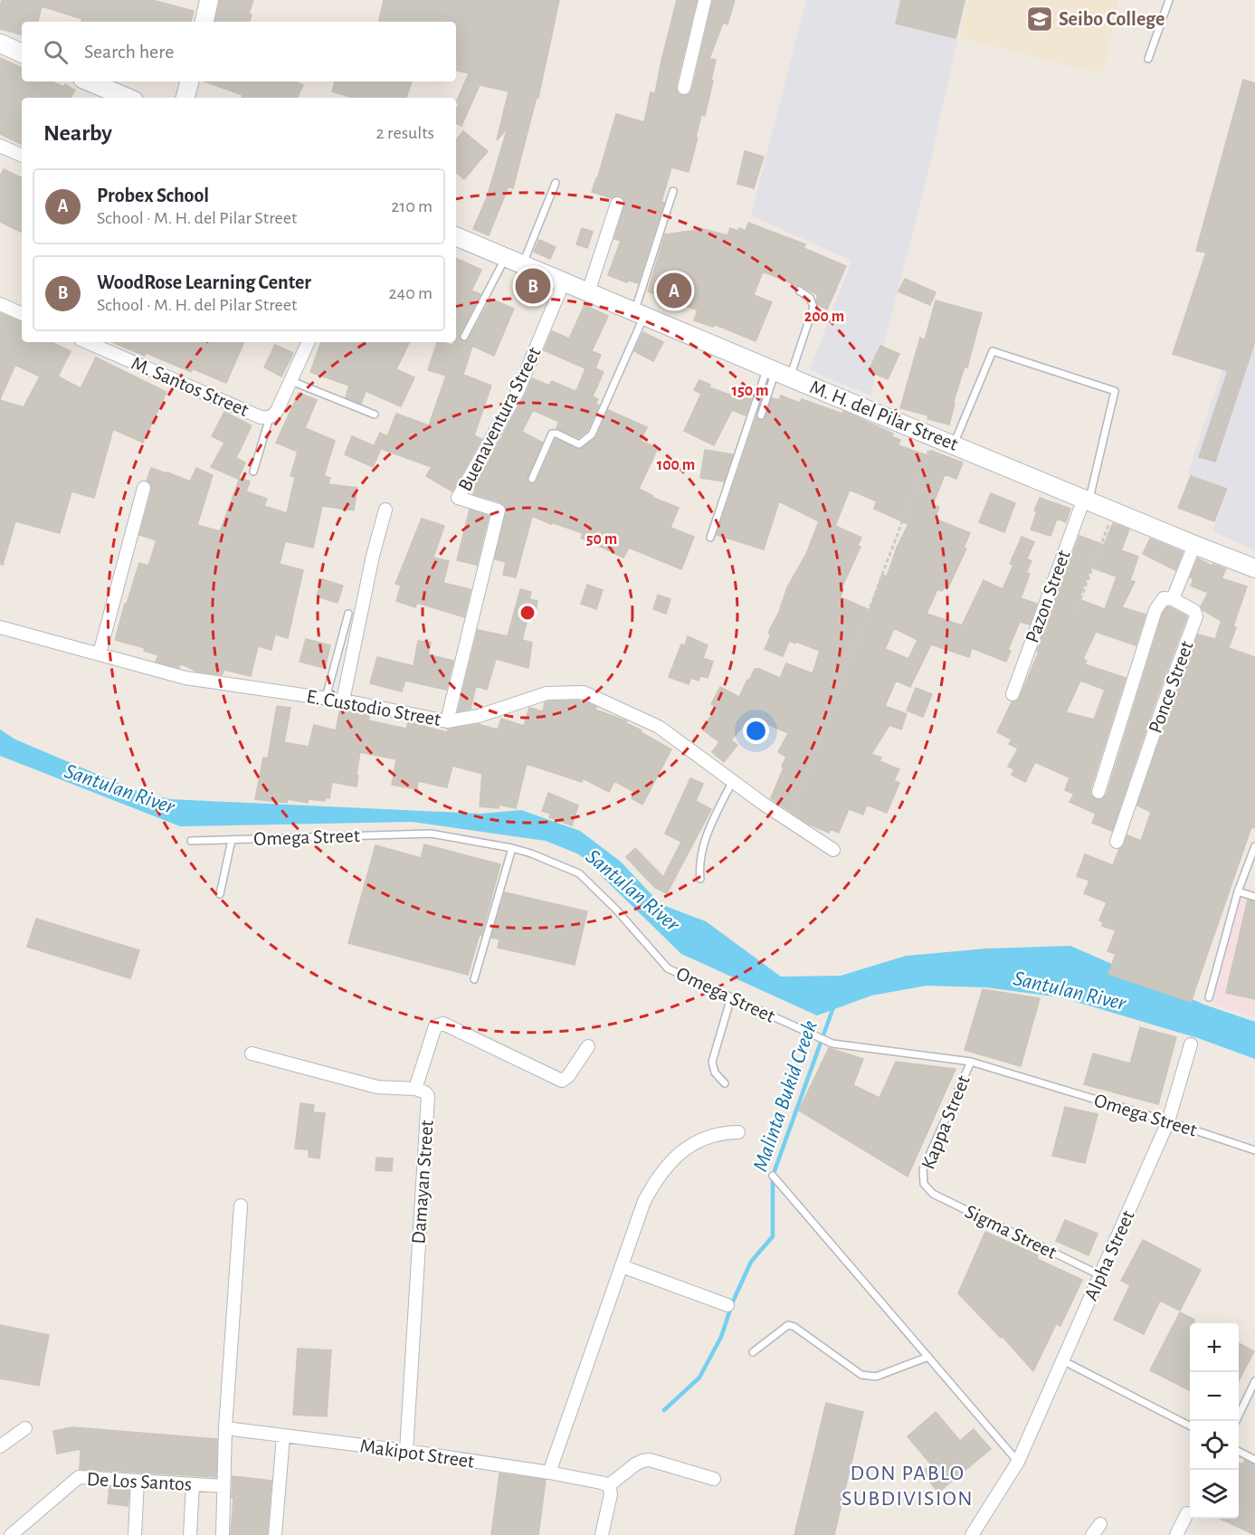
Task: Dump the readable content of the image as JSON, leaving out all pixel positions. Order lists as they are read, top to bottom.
{
  "streets": {
    "main road": ["M. H. del Pilar Street"],
    "street": [
      "M. Santos Street",
      "Buenaventura Street",
      "Pazon Street",
      "Ponce Street",
      "E. Custodio Street",
      "Damayan Street",
      "Alpha Street",
      "Makipot Street",
      "De Los Santos"
    ],
    "lane": ["Omega Street", "Kappa Street", "Sigma Street"]
  },
  "crossings": [
    ["M. H. del Pilar Street", "Buenaventura Street"],
    ["M. H. del Pilar Street", "Pazon Street"],
    ["Buenaventura Street", "E. Custodio Street"],
    ["Omega Street", "Kappa Street"],
    ["Omega Street", "Alpha Street"],
    ["Kappa Street", "Sigma Street"],
    ["Damayan Street", "Makipot Street"],
    ["Sigma Street", "Alpha Street"]
  ],
  "districts": ["DON PABLO SUBDIVISION"],
  "water": ["Santulan River", "Malinta Bukid Creek"],
  "places": {
    "school or university": ["Seibo College"]
  },
  "page": {
    "search": "Search here",
    "heading": ["Nearby", "2 results"],
    "list": [
      {
        "mark": "A",
        "name": "Probex School",
        "note": "School · M. H. del Pilar Street",
        "value": "210 m"
      },
      {
        "mark": "B",
        "name": "WoodRose Learning Center",
        "note": "School · M. H. del Pilar Street",
        "value": "240 m"
      }
    ],
    "pins": ["B", "A"],
    "map_buttons": ["+", "−"]
  },
  "rings": [
    "200 m",
    "150 m",
    "100 m",
    "50 m"
  ]
}
